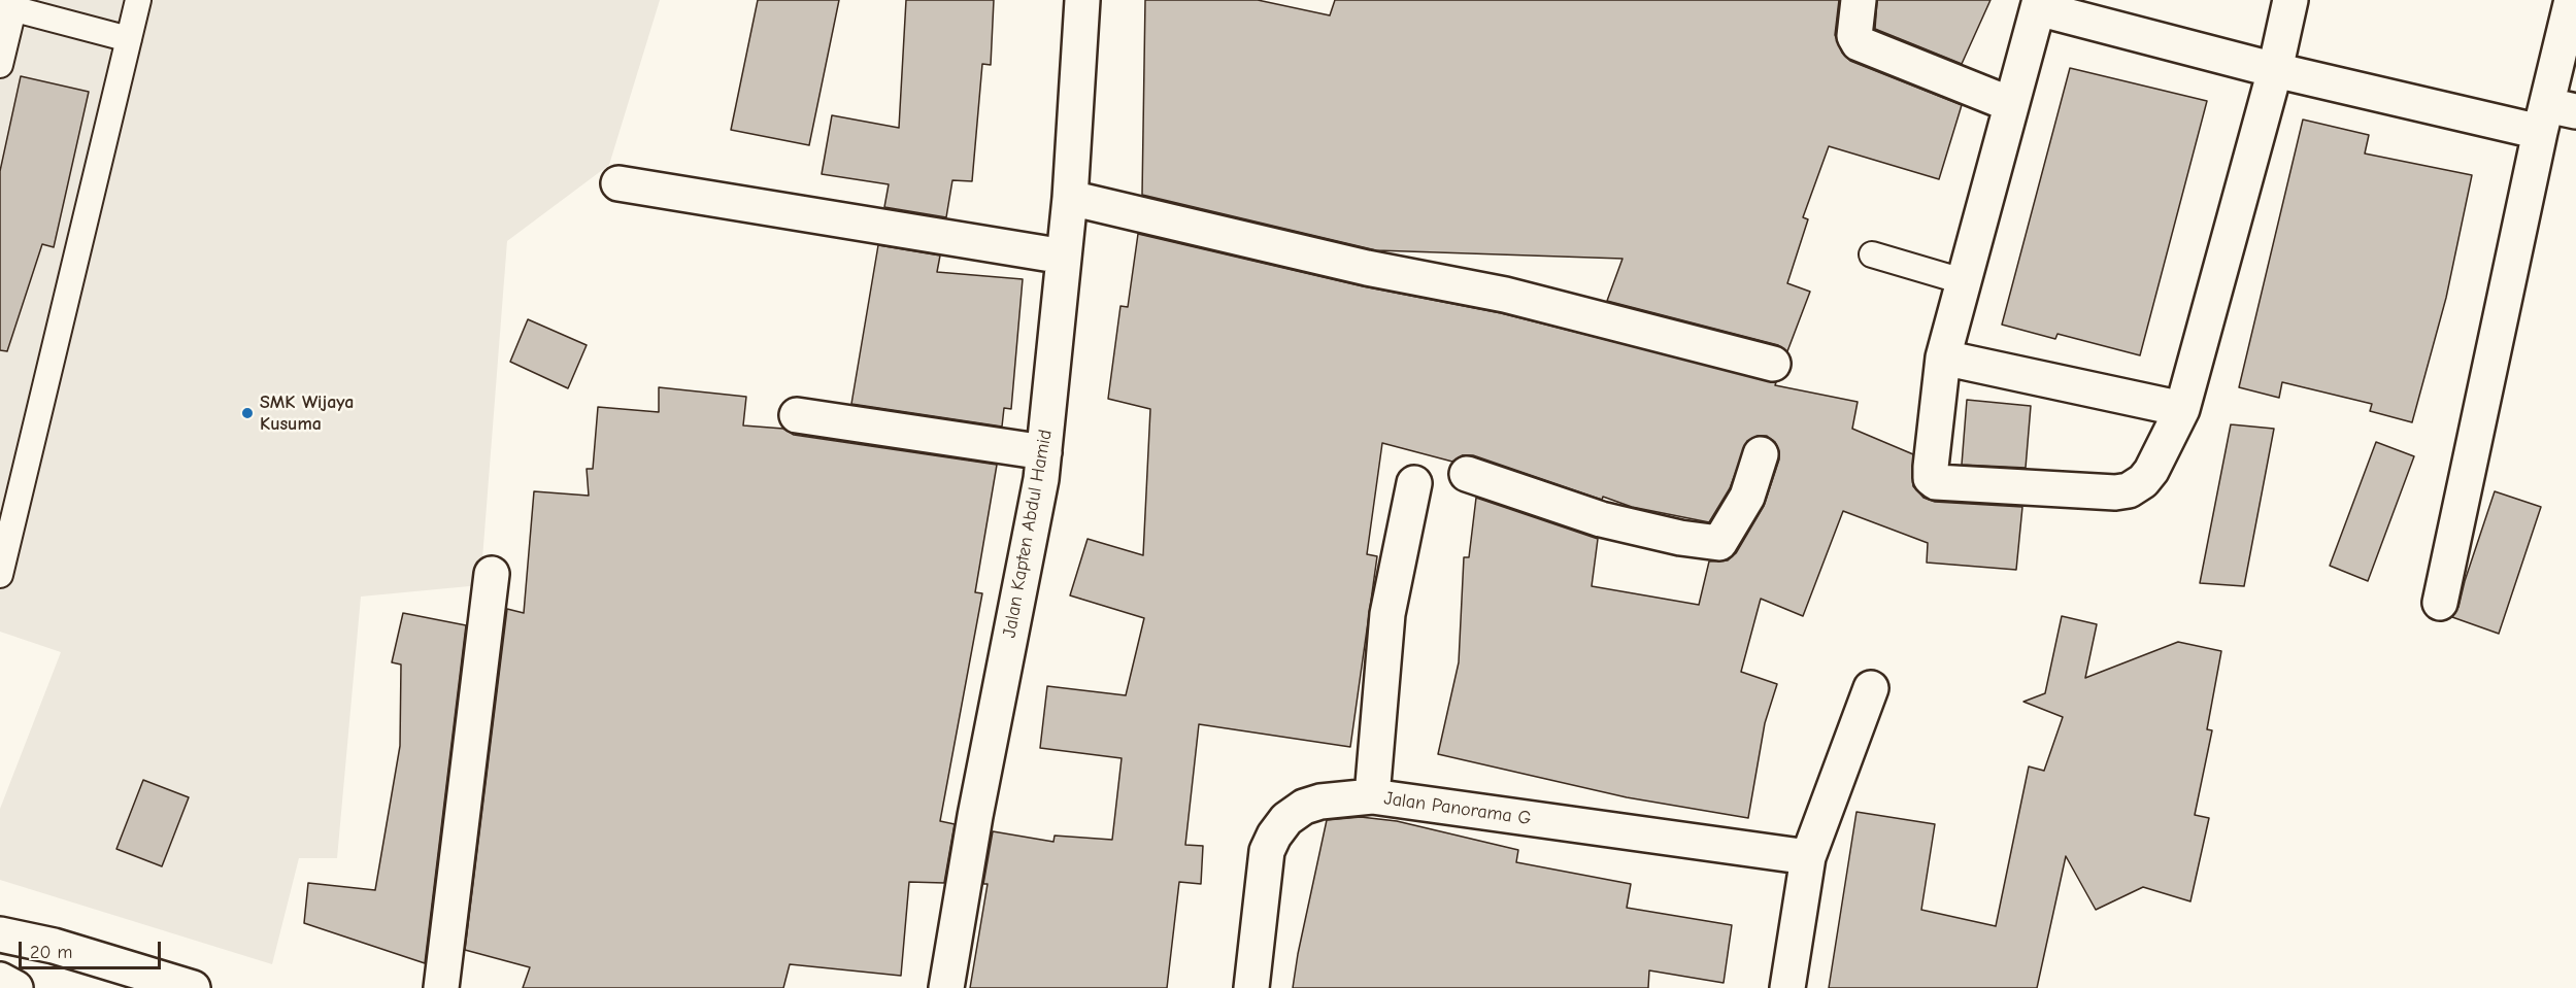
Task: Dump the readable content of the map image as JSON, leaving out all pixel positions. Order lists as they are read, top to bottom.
{
  "streets": {
    "street": ["Jalan Kapten Abdul Hamid", "Jalan Panorama G"]
  },
  "places": ["SMK Wijaya Kusuma"],
  "scale_bar": "20 m"
}
